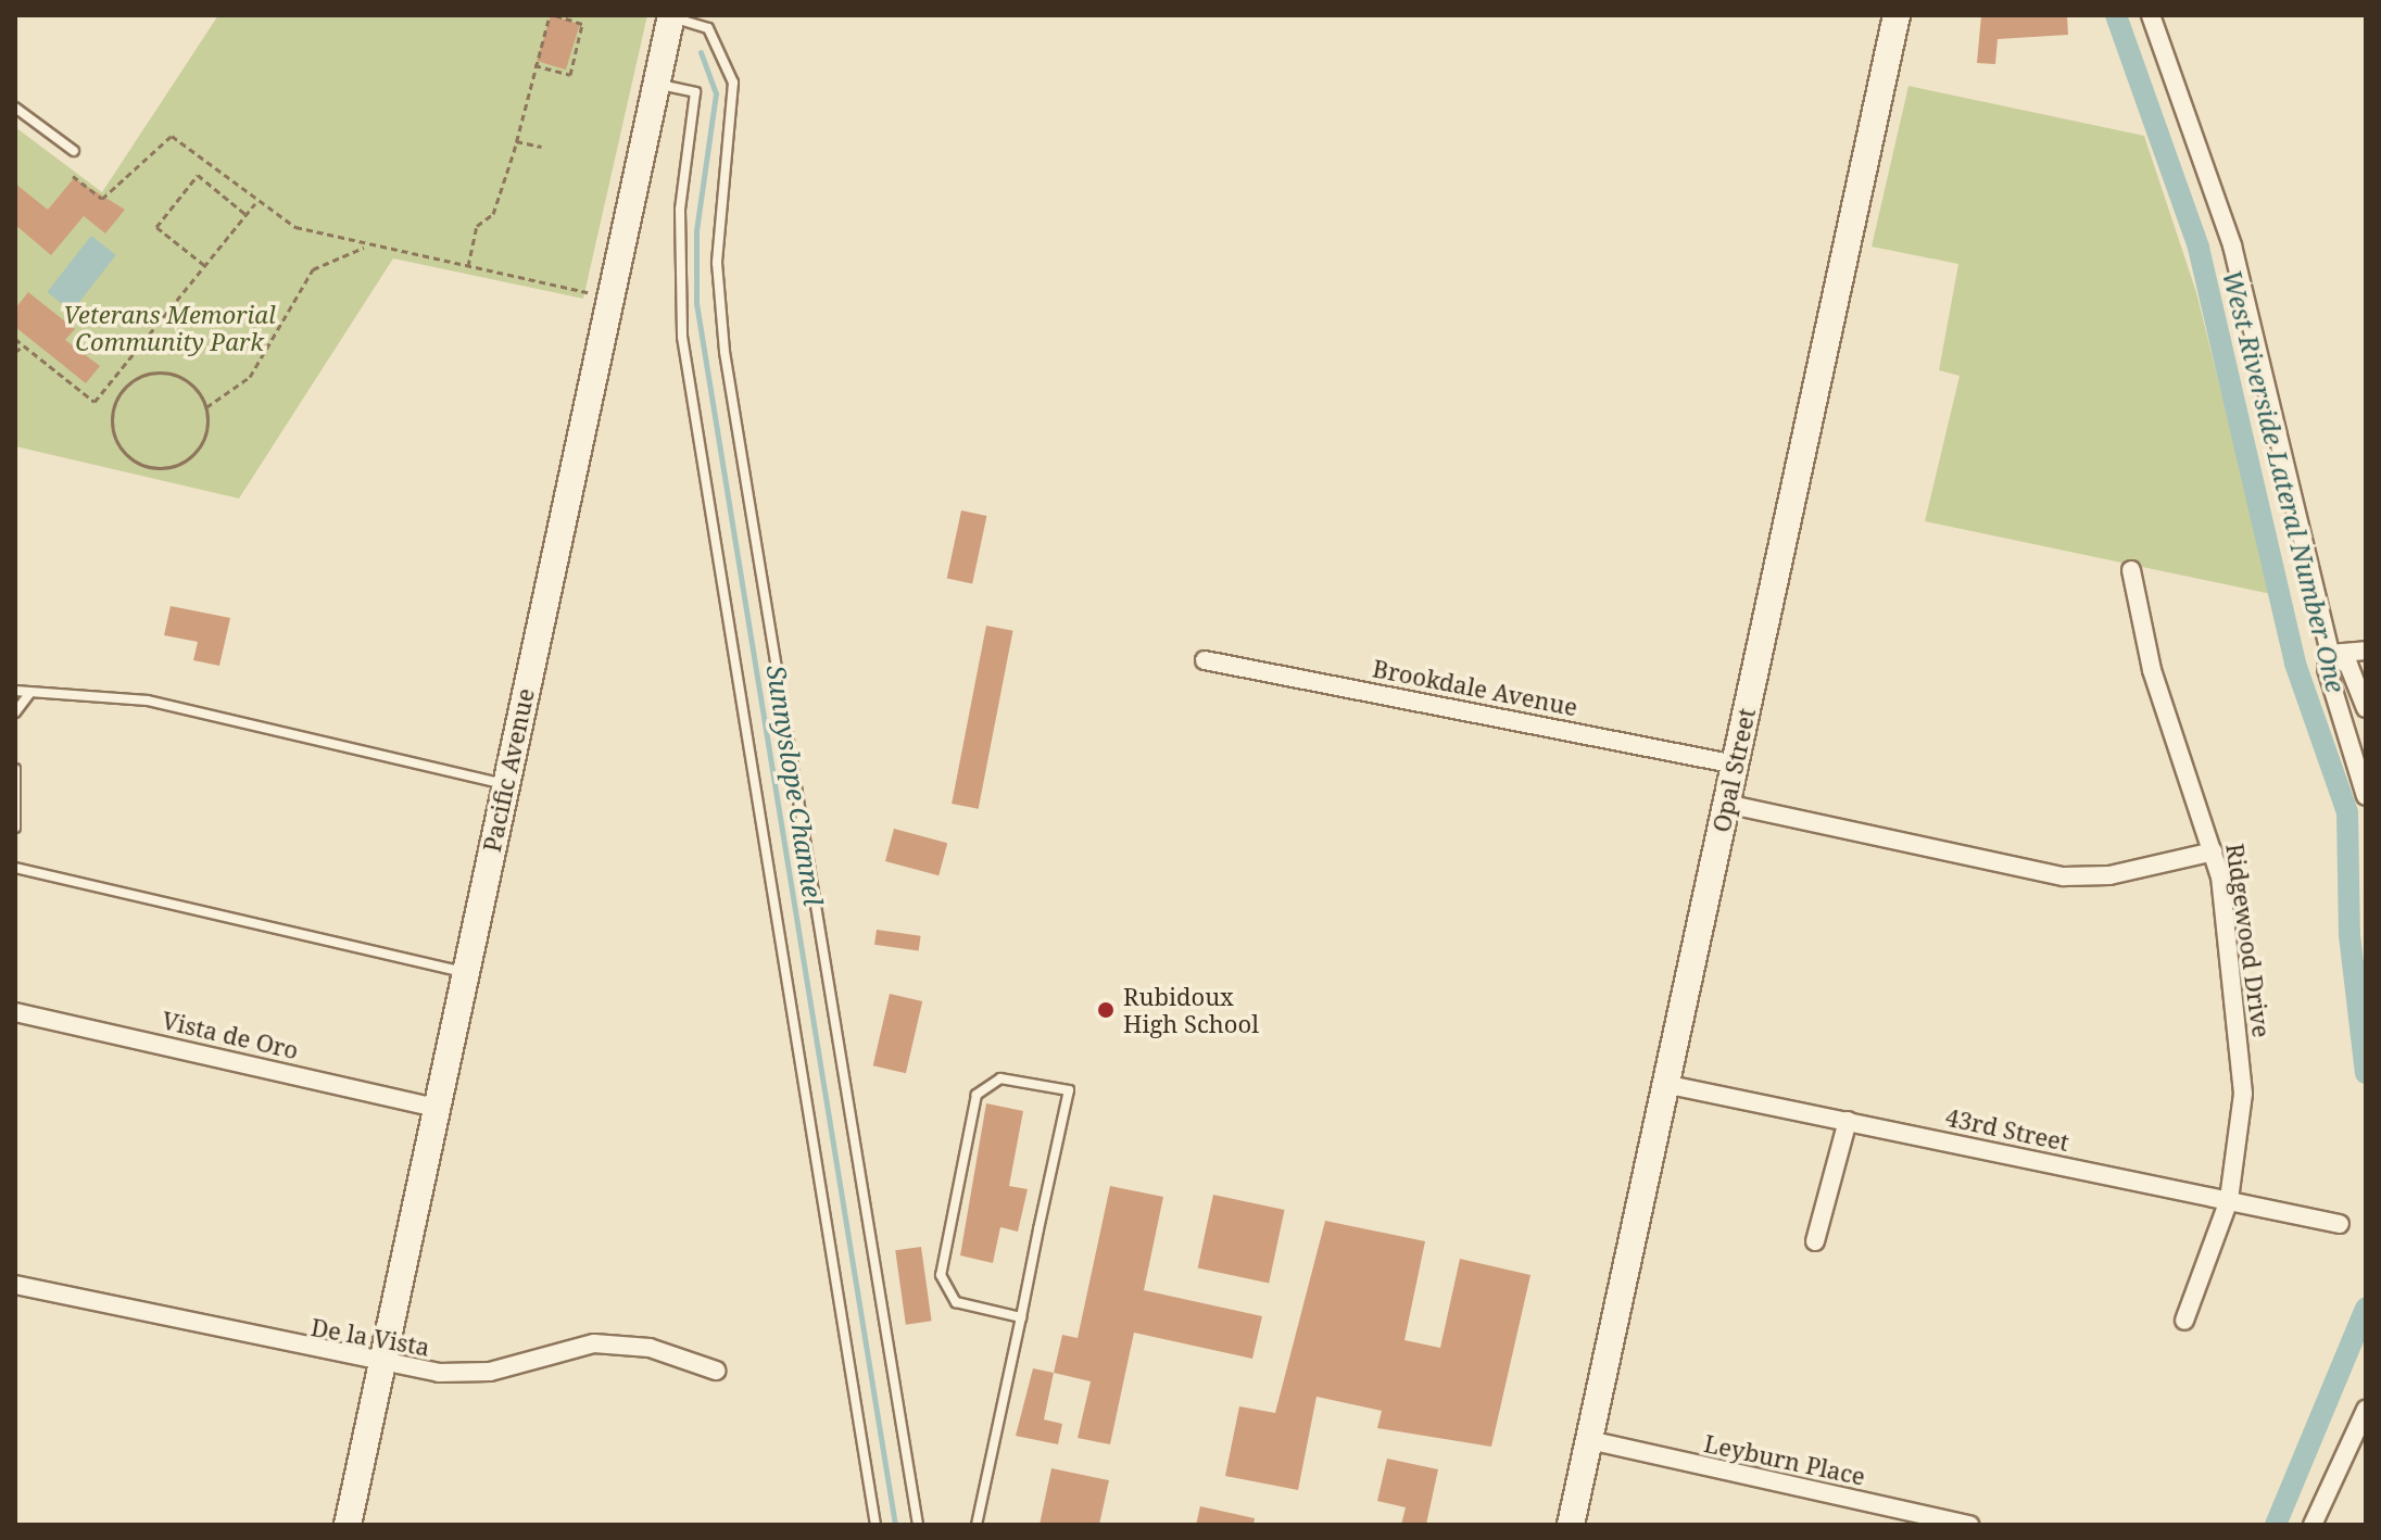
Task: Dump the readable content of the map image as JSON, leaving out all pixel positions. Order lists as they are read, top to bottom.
{
  "streets": {
    "street": [
      "Brookdale Avenue",
      "Pacific Avenue",
      "Opal Street",
      "Ridgewood Drive",
      "Vista de Oro",
      "43rd Street",
      "De la Vista",
      "Leyburn Place"
    ]
  },
  "crossings": [
    ["Brookdale Avenue", "Opal Street"],
    ["Pacific Avenue", "Vista de Oro"],
    ["Pacific Avenue", "De la Vista"],
    ["Opal Street", "43rd Street"],
    ["Opal Street", "Leyburn Place"],
    ["Ridgewood Drive", "43rd Street"]
  ],
  "water": ["West Riverside Lateral Number One", "Sunnyslope Channel"],
  "parks": ["Veterans Memorial Community Park"],
  "places": ["Rubidoux High School"]
}
